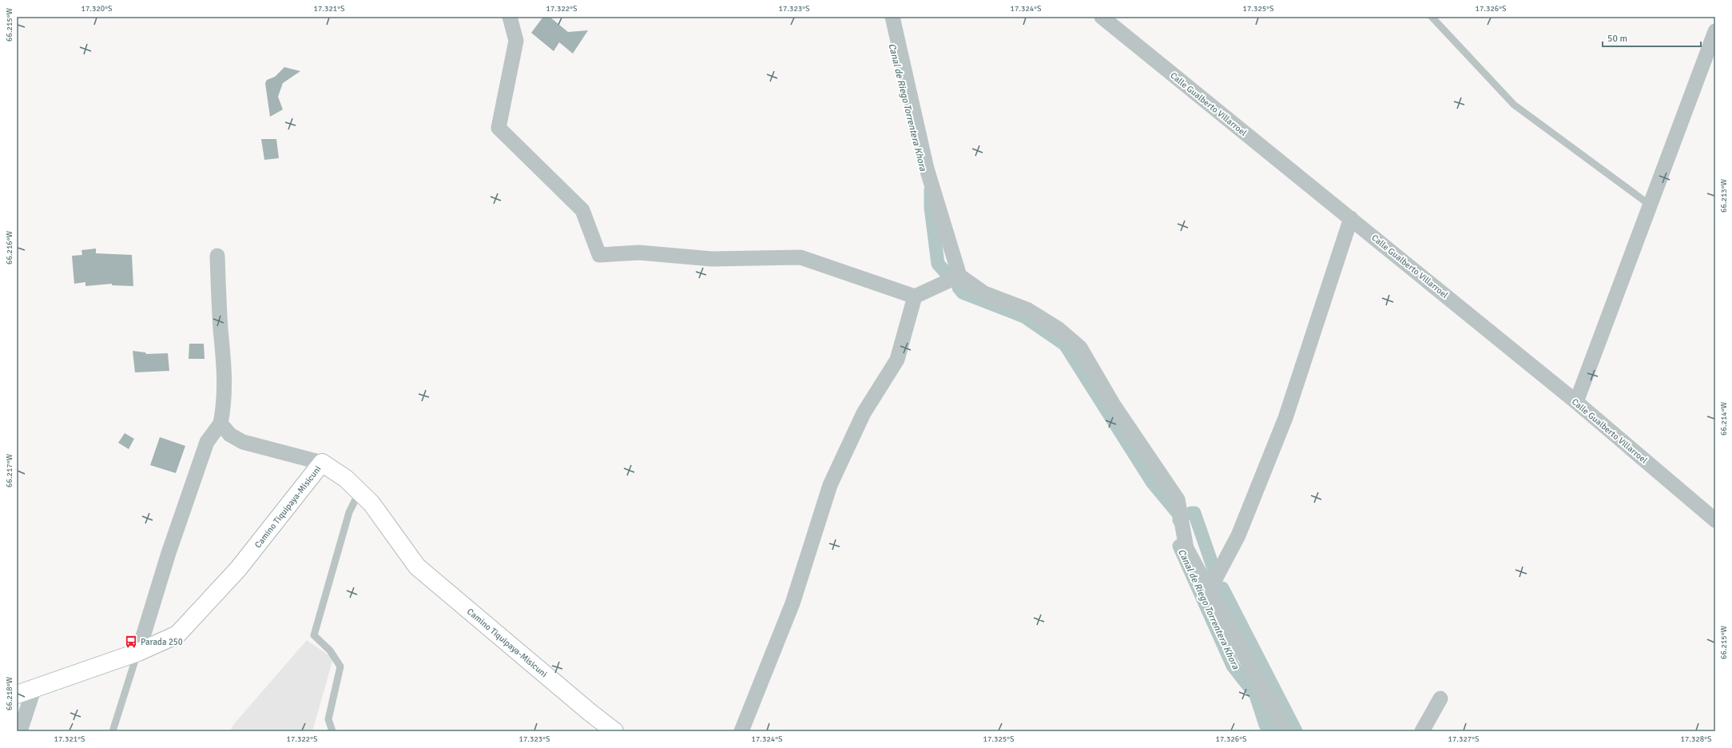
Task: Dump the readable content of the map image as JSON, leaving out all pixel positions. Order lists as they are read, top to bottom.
{
  "streets": {
    "main road": ["Camino Tiquipaya-Misicuni"],
    "street": ["Calle Gualberto Villarroel"]
  },
  "water": ["Canal de Riego Torrentera Khora"],
  "places": {
    "bus stop": ["Parada 250"]
  },
  "scale_bar": "50 m",
  "coordinates": [
    "17.320°S",
    "17.321°S",
    "17.322°S",
    "17.323°S",
    "17.324°S",
    "17.325°S",
    "17.326°S",
    "66.215°W",
    "66.213°W",
    "66.216°W",
    "66.214°W",
    "66.217°W",
    "66.218°W",
    "17.327°S",
    "17.328°S"
  ]
}
